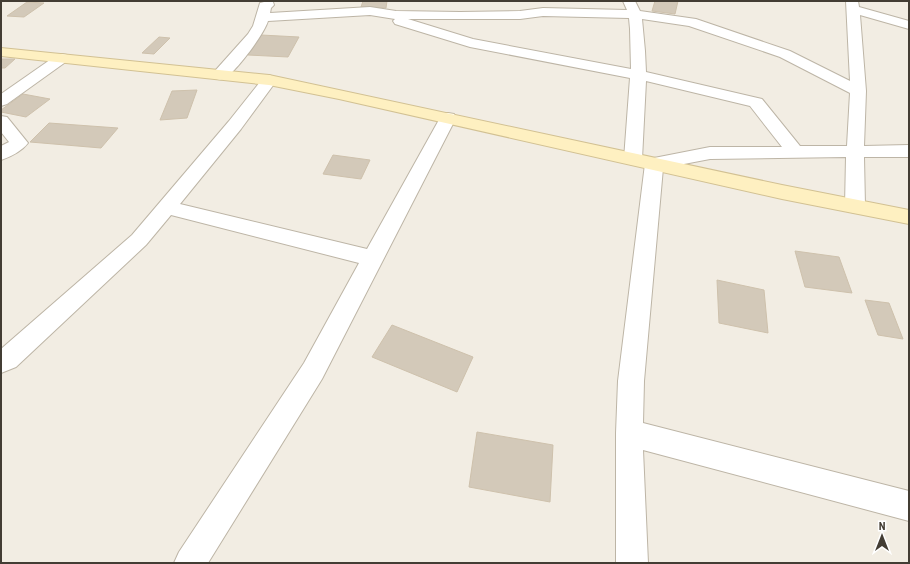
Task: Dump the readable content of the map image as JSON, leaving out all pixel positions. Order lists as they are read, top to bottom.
{
  "north": "top"
}
